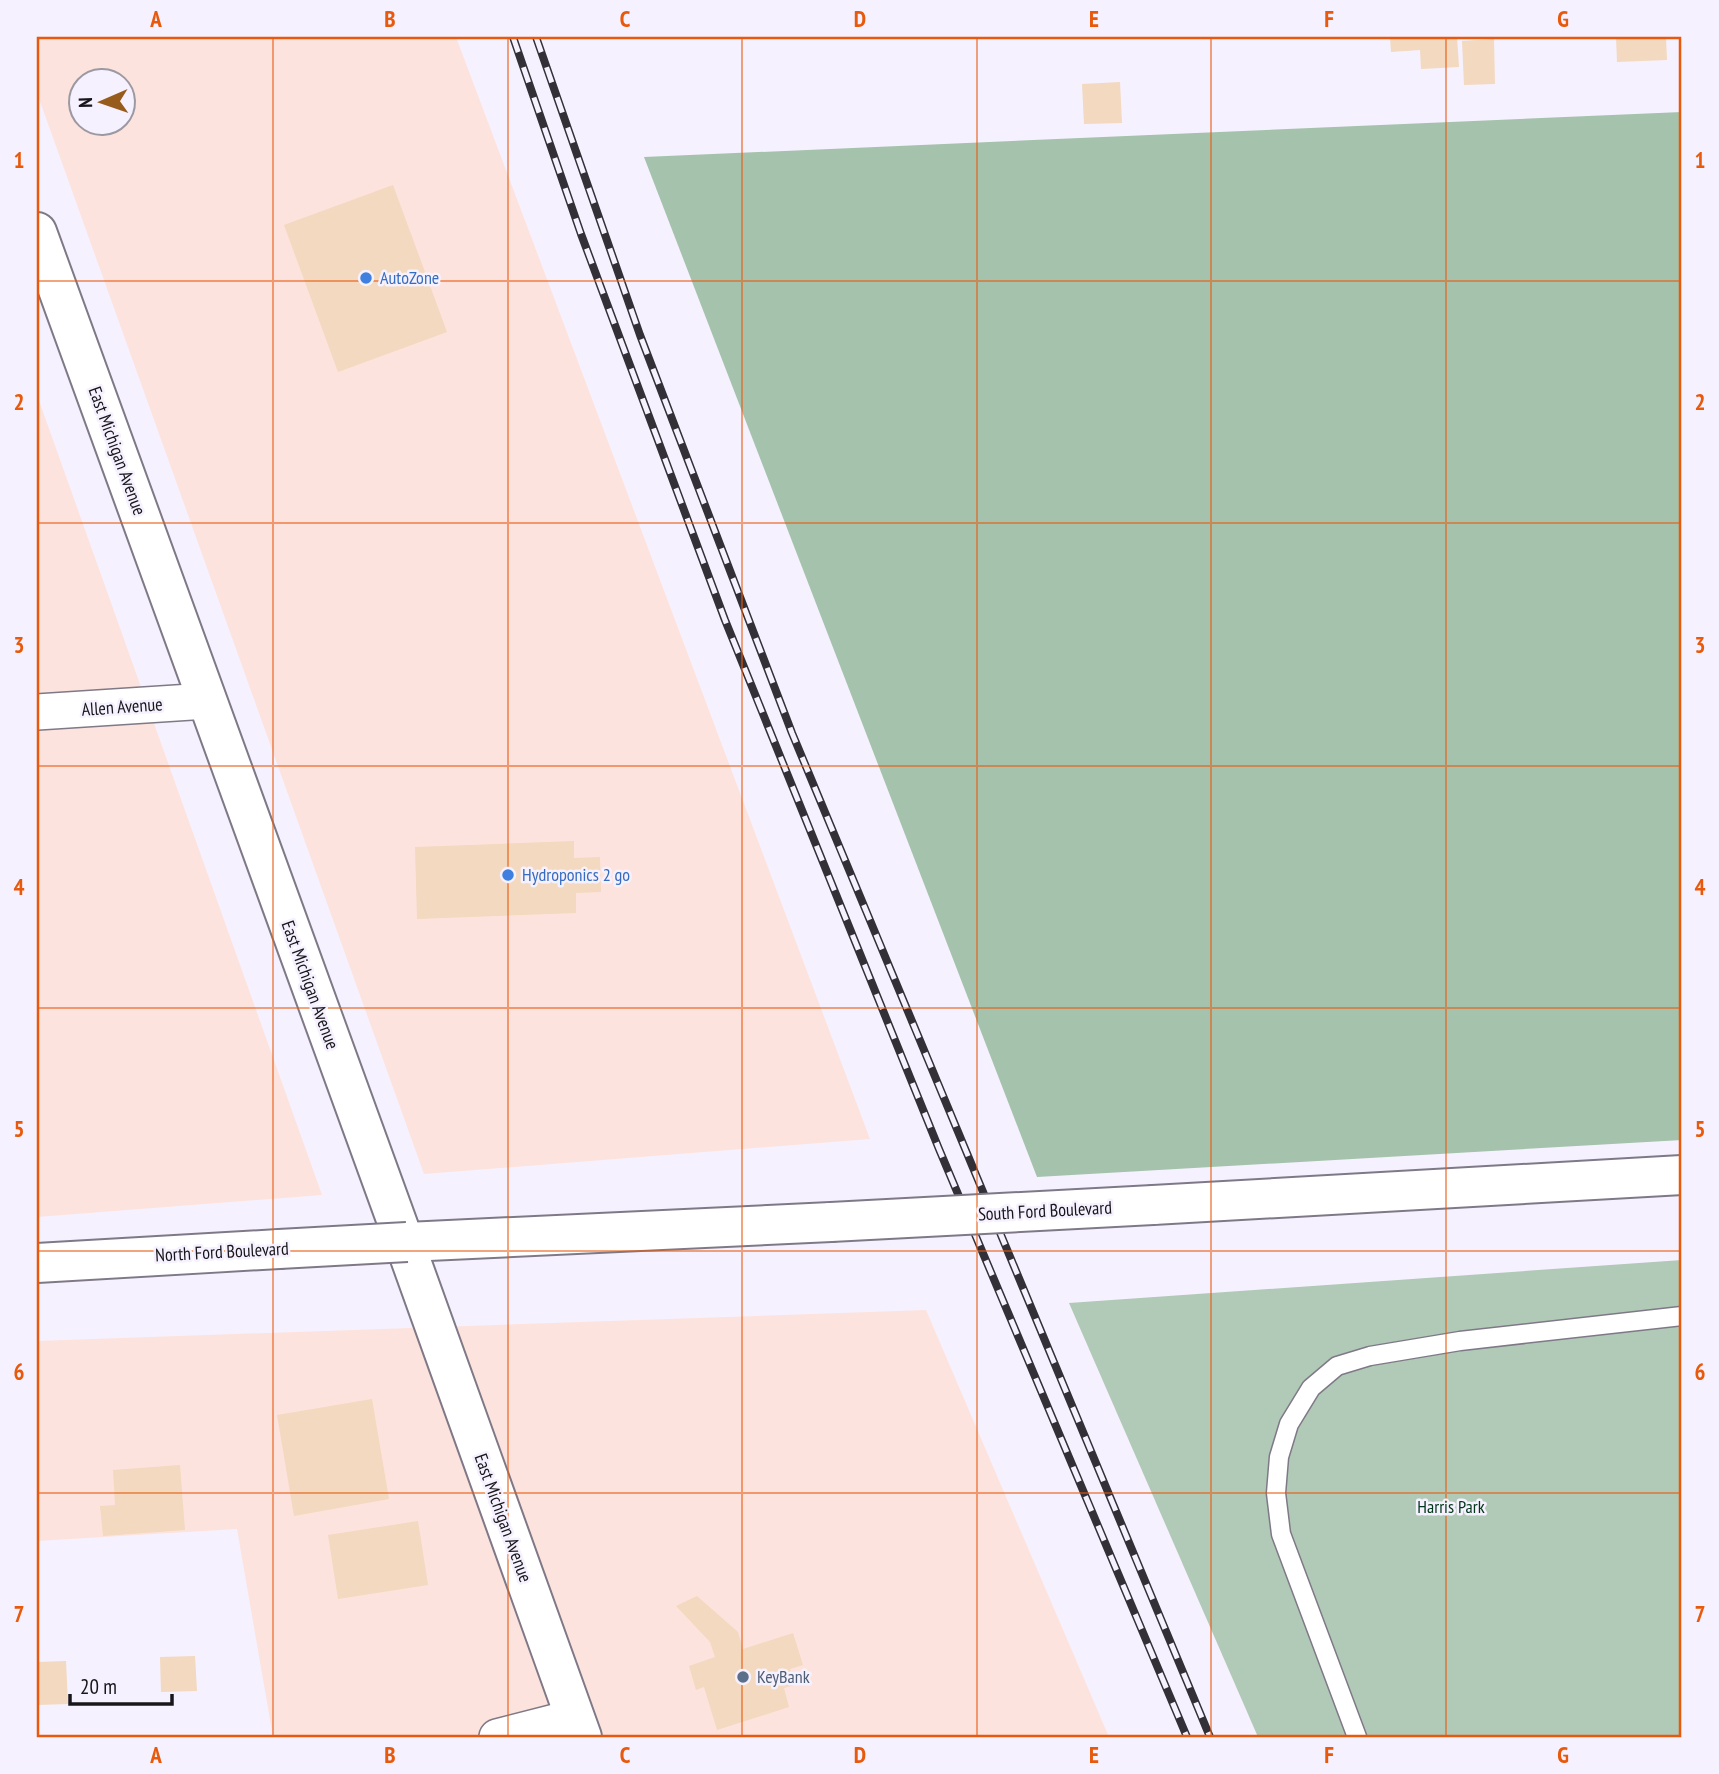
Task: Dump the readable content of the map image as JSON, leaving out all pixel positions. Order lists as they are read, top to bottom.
{
  "streets": {
    "main road": ["East Michigan Avenue", "South Ford Boulevard", "North Ford Boulevard"],
    "street": ["Allen Avenue"]
  },
  "crossings": [
    ["East Michigan Avenue", "Allen Avenue"],
    ["South Ford Boulevard", "North Ford Boulevard"]
  ],
  "parks": ["Harris Park"],
  "places": ["AutoZone", "Hydroponics 2 go", "KeyBank"],
  "scale_bar": "20 m",
  "north": "left",
  "grid": {
    "columns": [
      "A",
      "B",
      "C",
      "D",
      "E",
      "F",
      "G"
    ],
    "rows": [
      "1",
      "2",
      "3",
      "4",
      "5",
      "6",
      "7"
    ]
  }
}
